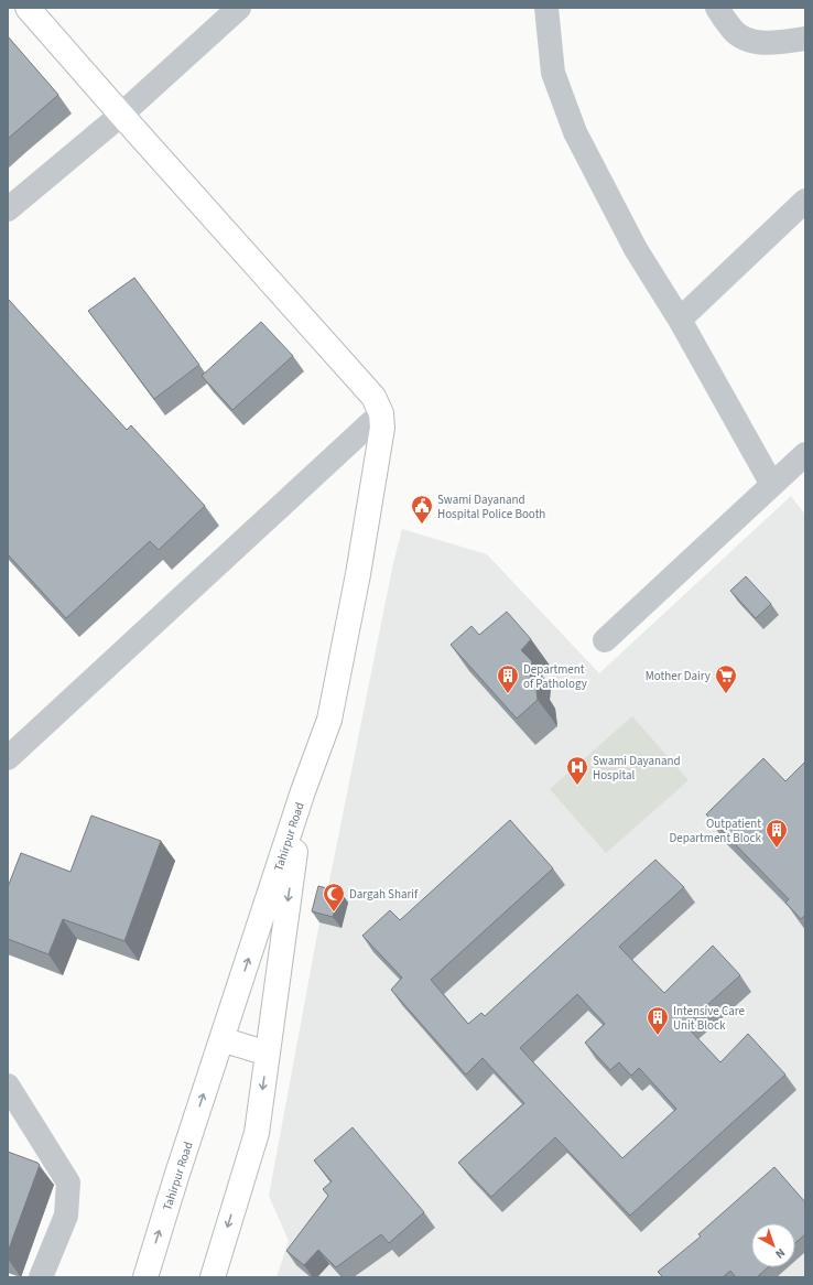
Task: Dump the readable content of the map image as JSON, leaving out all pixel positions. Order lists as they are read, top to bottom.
{
  "streets": {
    "main road": ["Tahirpur Road"]
  },
  "places": {
    "public building": ["Swami Dayanand Hospital Police Booth"],
    "building": ["Department of Pathology", "Outpatient Department Block", "Intensive Care Unit Block"],
    "supermarket": ["Mother Dairy"],
    "hospital": ["Swami Dayanand Hospital"],
    "mosque": ["Dargah Sharif"]
  },
  "north": "bottom right"
}
